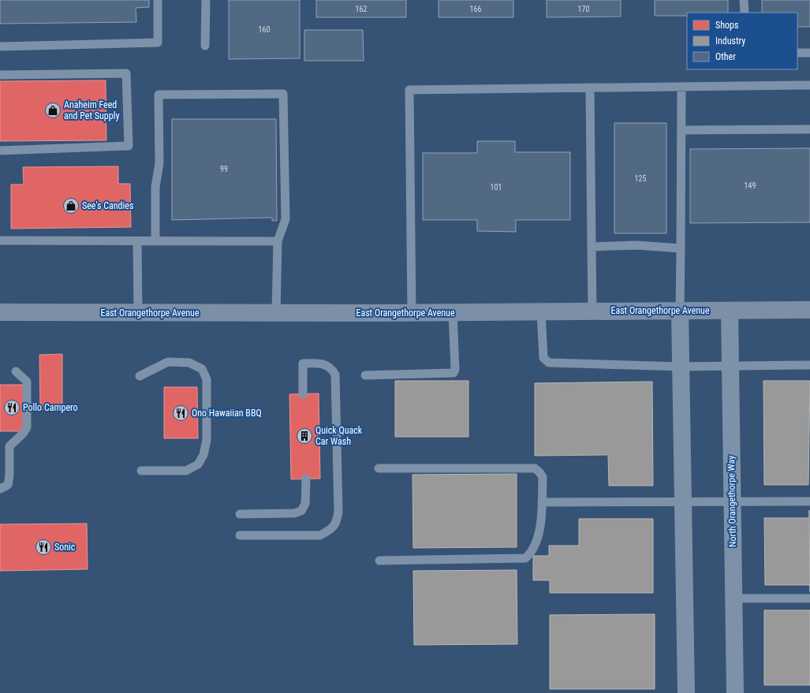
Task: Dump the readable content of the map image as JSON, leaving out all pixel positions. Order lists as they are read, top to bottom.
{
  "streets": {
    "main road": ["East Orangethorpe Avenue"],
    "street": ["North Orangethorpe Way"]
  },
  "crossings": [
    ["East Orangethorpe Avenue", "North Orangethorpe Way"]
  ],
  "places": {
    "shop": ["Anaheim Feed and Pet Supply", "See's Candies"],
    "restaurant": ["Pollo Campero", "Ono Hawaiian BBQ", "Sonic"],
    "building": ["Quick Quack Car Wash"]
  },
  "house_numbers": [
    "162",
    "166",
    "170",
    "160",
    "99",
    "125",
    "149",
    "101"
  ],
  "legend": ["Shops", "Industry", "Other"]
}
